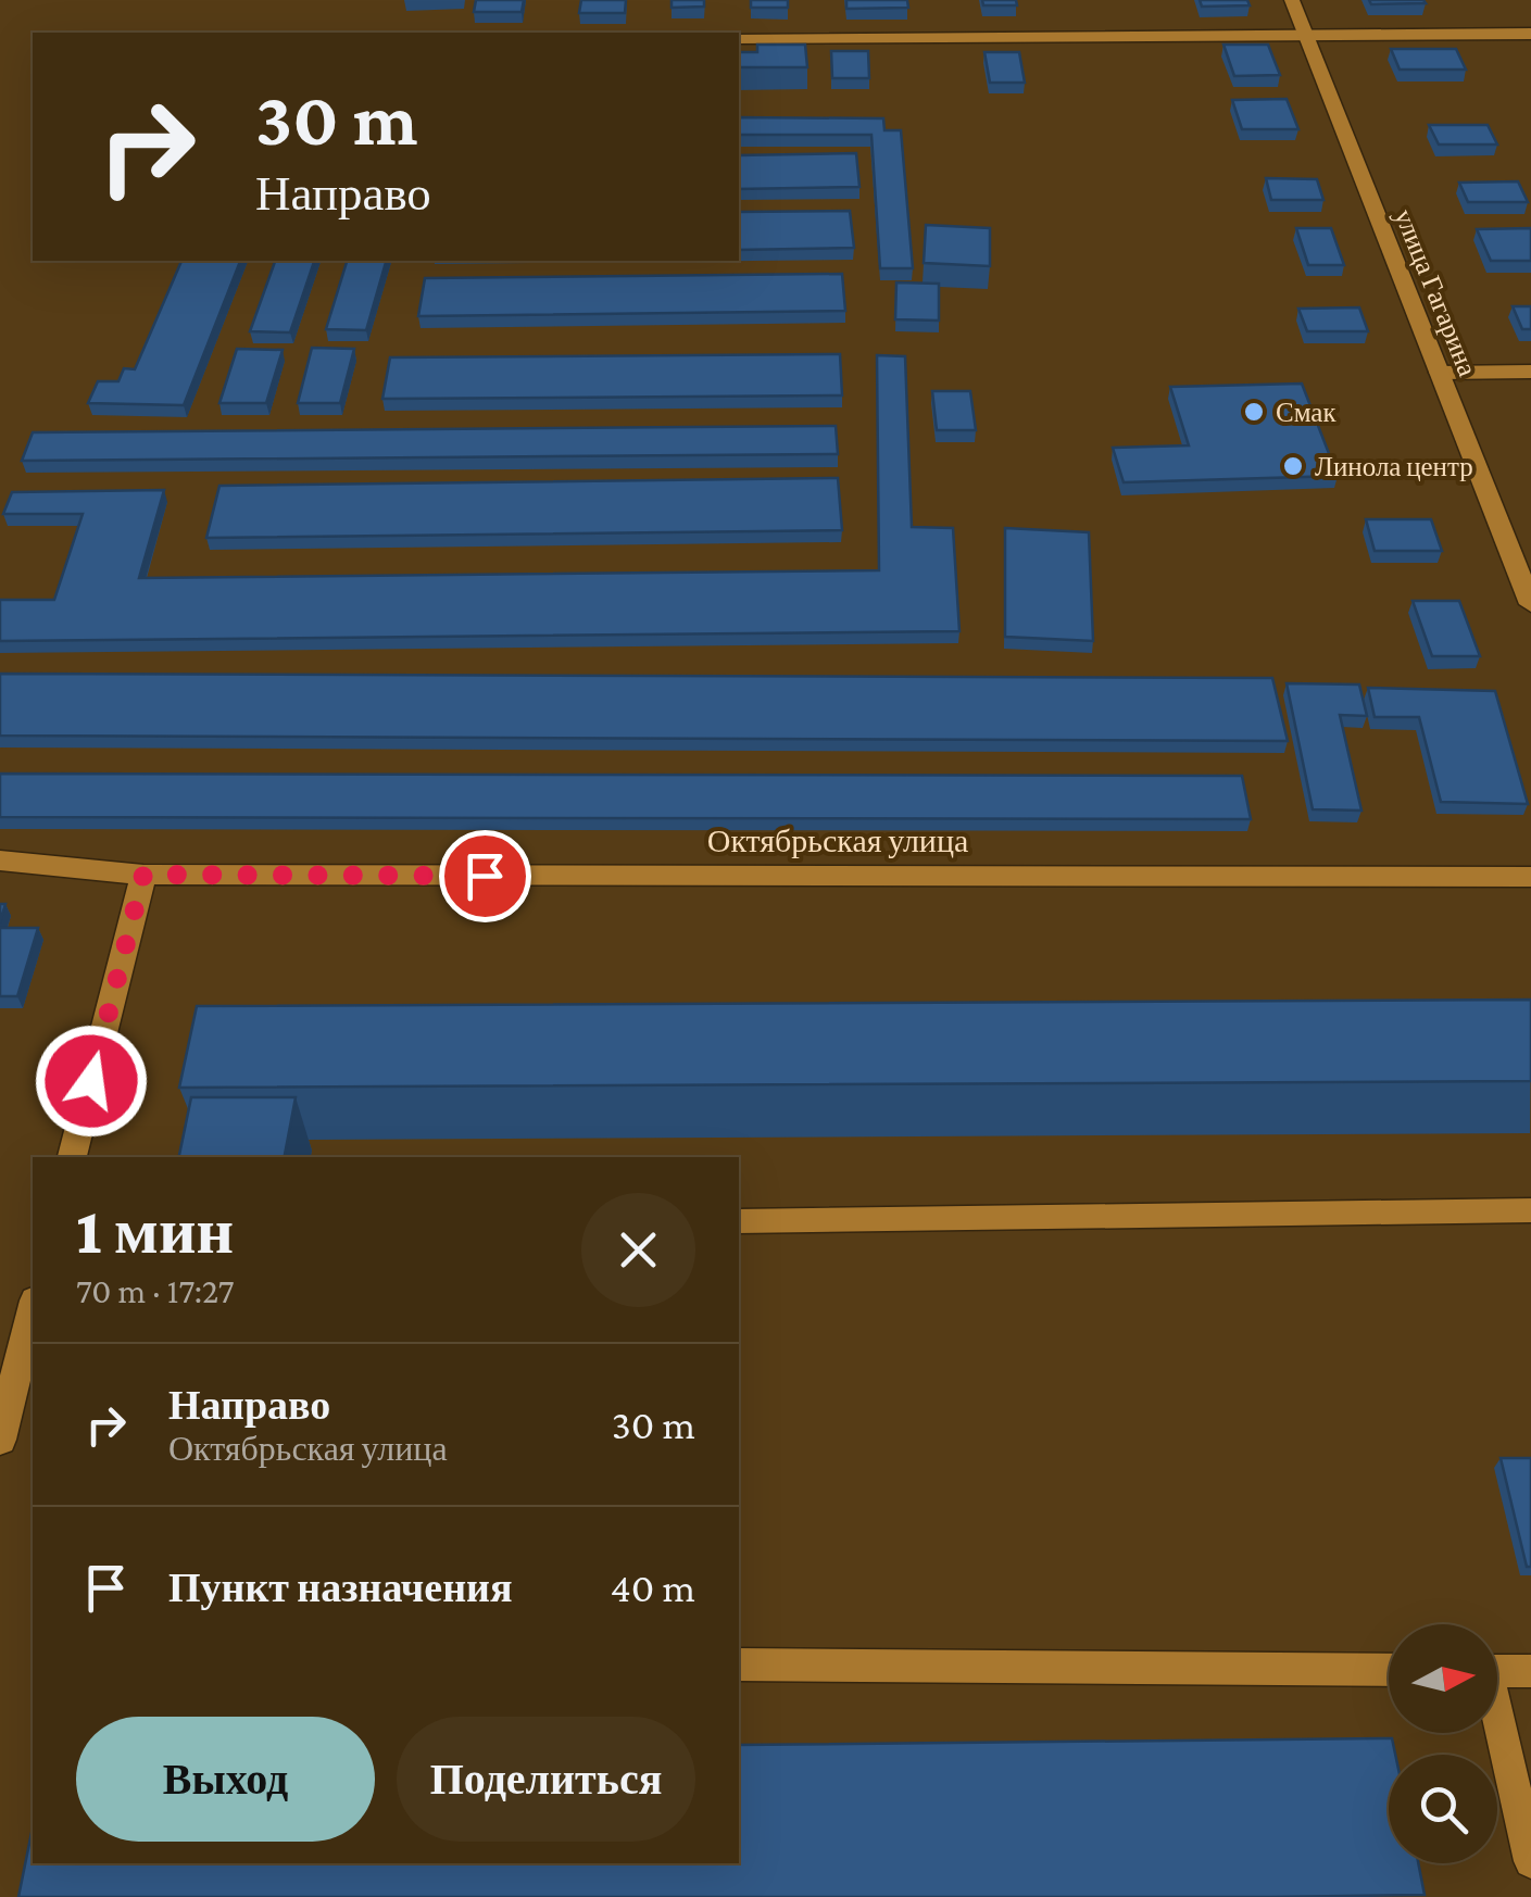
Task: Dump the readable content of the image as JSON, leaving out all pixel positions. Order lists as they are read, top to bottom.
{
  "streets": {
    "street": ["улица Гагарина", "Октябрьская улица"]
  },
  "places": ["Смак", "Линола центр"],
  "north": "right",
  "page": {
    "turn": ["30 m", "Направо"],
    "heading": ["1 мин", "70 m · 17:27"],
    "list": [
      {
        "name": "Направо",
        "note": "Октябрьская улица",
        "value": "30 m"
      },
      {
        "name": "Пункт назначения",
        "value": "40 m"
      }
    ],
    "buttons": ["Выход", "Поделиться"]
  }
}
